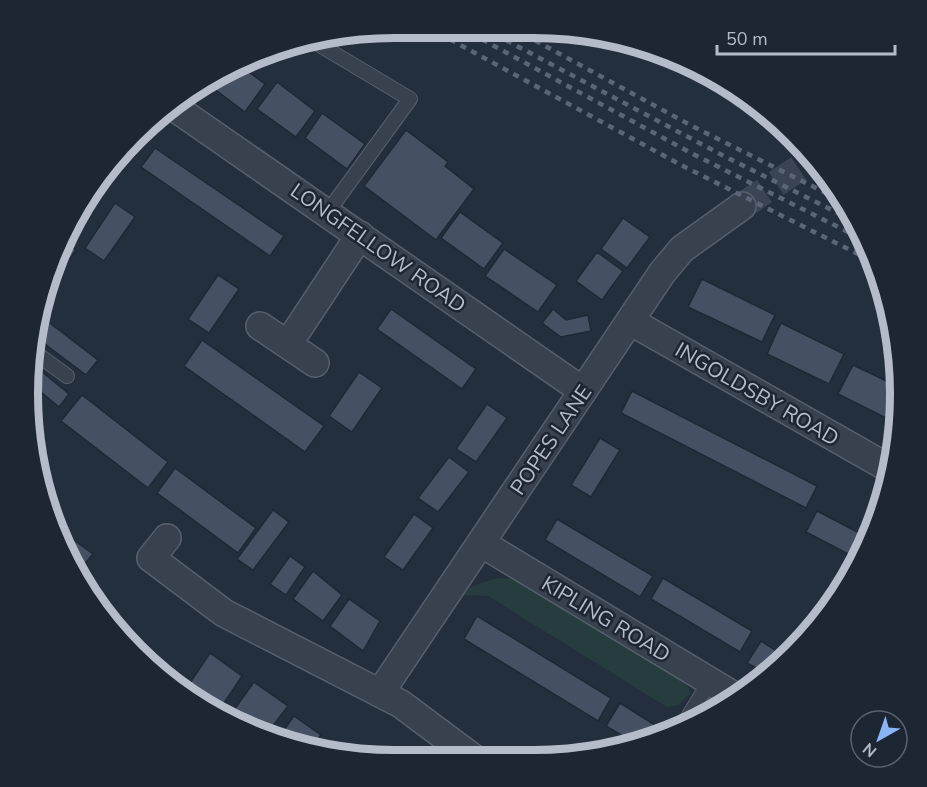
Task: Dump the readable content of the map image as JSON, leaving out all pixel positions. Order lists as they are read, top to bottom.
{
  "streets": {
    "street": [
      "LONGFELLOW ROAD",
      "INGOLDSBY ROAD",
      "POPES LANE",
      "KIPLING ROAD"
    ]
  },
  "crossings": [
    ["LONGFELLOW ROAD", "POPES LANE"],
    ["INGOLDSBY ROAD", "POPES LANE"],
    ["POPES LANE", "KIPLING ROAD"]
  ],
  "scale_bar": "50 m",
  "north": "bottom left"
}
